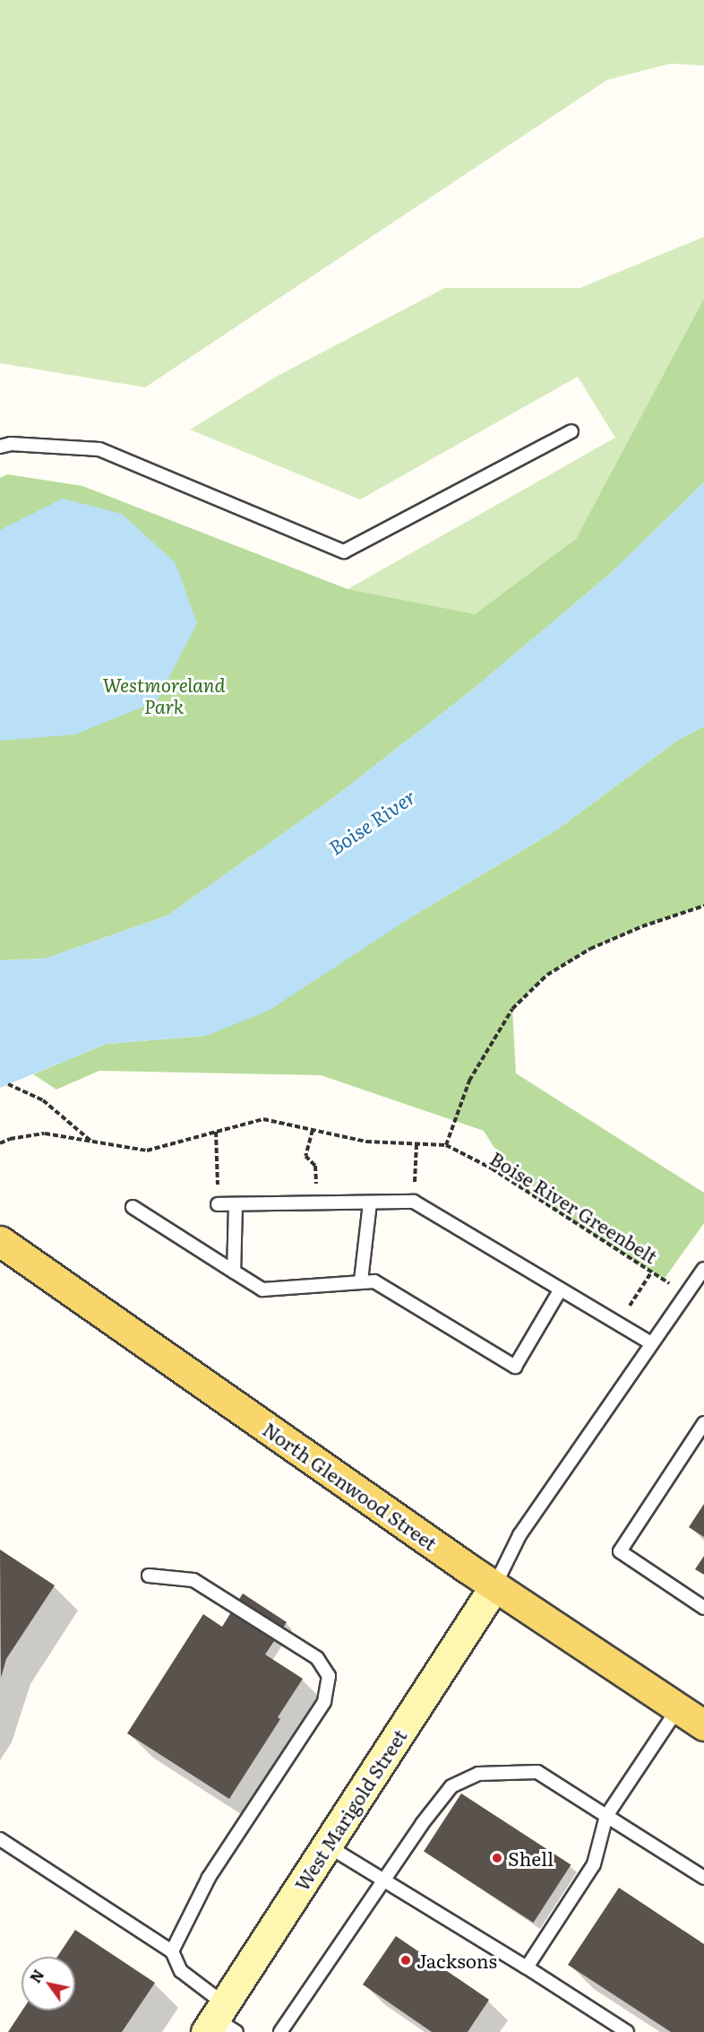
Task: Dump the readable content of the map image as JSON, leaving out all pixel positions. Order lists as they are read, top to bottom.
{
  "streets": {
    "main road": ["North Glenwood Street"],
    "street": ["West Marigold Street"],
    "path": ["Boise River Greenbelt"]
  },
  "crossings": [
    ["North Glenwood Street", "West Marigold Street"]
  ],
  "water": ["Boise River"],
  "parks": ["Westmoreland Park"],
  "places": ["Shell", "Jacksons"],
  "north": "top left"
}
